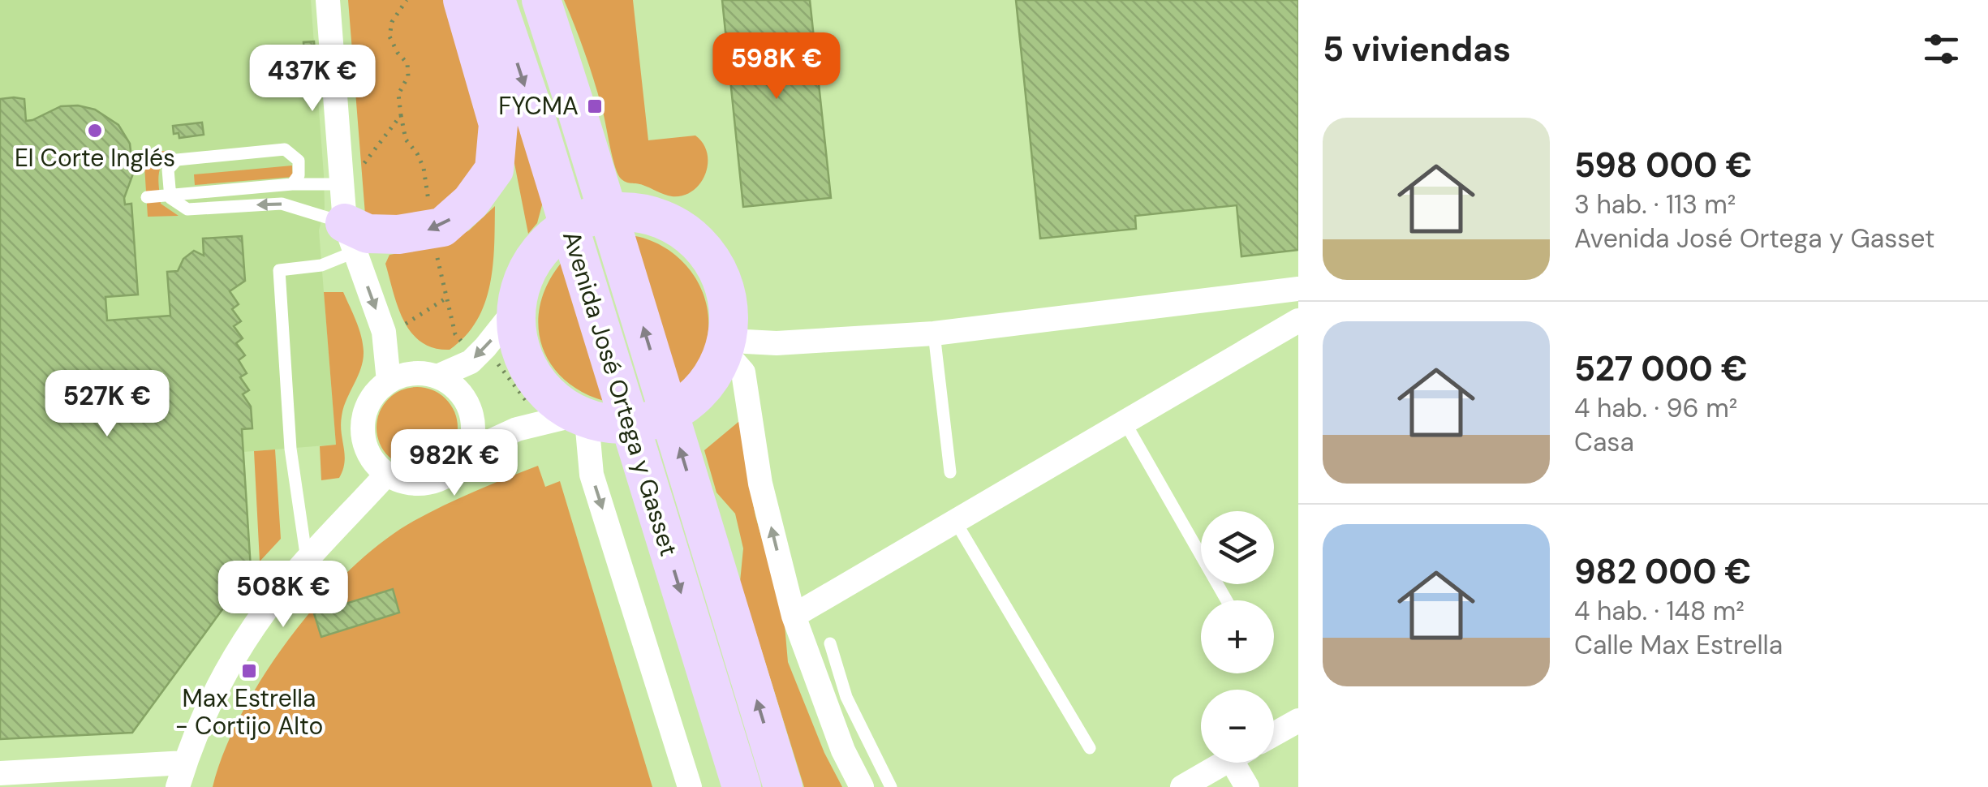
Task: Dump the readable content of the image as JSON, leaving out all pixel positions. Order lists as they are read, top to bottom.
{
  "streets": {
    "main road": ["Avenida José Ortega y Gasset"]
  },
  "places": {
    "transit": ["FYCMA", "Max Estrella - Cortijo Alto"],
    "other": ["El Corte Inglés"]
  },
  "page": {
    "heading": "5 viviendas",
    "price": [
      "598K €",
      "437K €",
      "527K €",
      "982K €",
      "508K €"
    ],
    "list": [
      {
        "name": "598 000 €",
        "note": "3 hab. · 113 m² · Avenida José Ortega y Gasset"
      },
      {
        "name": "527 000 €",
        "note": "4 hab. · 96 m² · Casa"
      },
      {
        "name": "982 000 €",
        "note": "4 hab. · 148 m² · Calle Max Estrella"
      }
    ],
    "map_buttons": ["+", "−"]
  }
}
